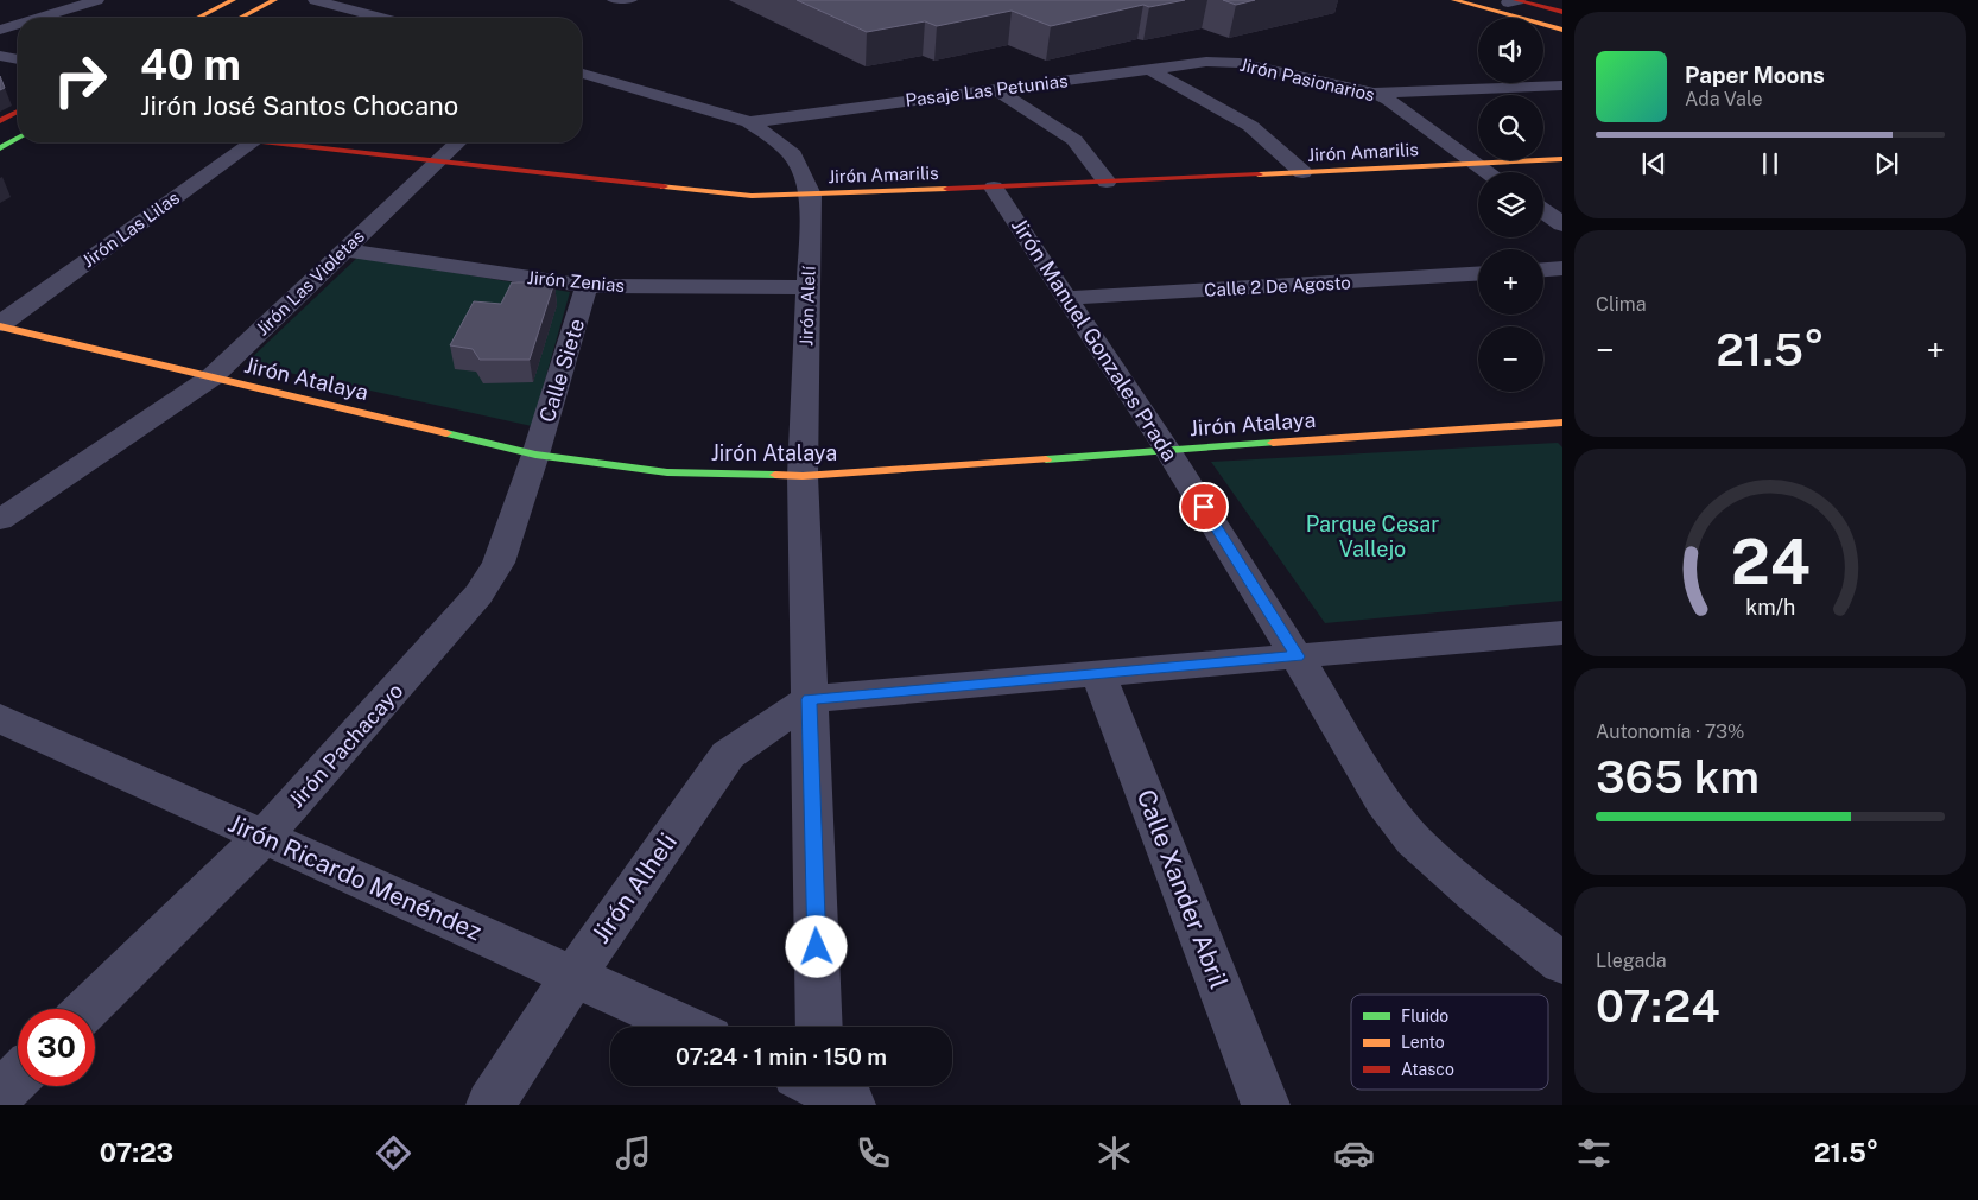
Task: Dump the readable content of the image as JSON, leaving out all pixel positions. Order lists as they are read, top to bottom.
{
  "streets": {
    "main road": ["Jirón Amarilis", "Jirón Atalaya"],
    "street": [
      "Jirón Pasionarios",
      "Pasaje Las Petunias",
      "Jirón Las Lilas",
      "Jirón Zenias",
      "Jirón Las Violetas",
      "Calle 2 De Agosto",
      "Jirón Alelí",
      "Jirón Manuel Gonzales Prada",
      "Calle Siete",
      "Jirón Pachacayo",
      "Jirón Ricardo Menéndez",
      "Jirón Alheli",
      "Calle Xander Abril"
    ]
  },
  "crossings": [
    ["Jirón Pasionarios", "Pasaje Las Petunias"],
    ["Jirón Pasionarios", "Jirón Amarilis"],
    ["Pasaje Las Petunias", "Jirón Alelí"],
    ["Jirón Amarilis", "Jirón Las Violetas"],
    ["Jirón Amarilis", "Jirón Alelí"],
    ["Jirón Amarilis", "Jirón Manuel Gonzales Prada"],
    ["Jirón Las Lilas", "Jirón Atalaya"],
    ["Jirón Zenias", "Jirón Las Violetas"],
    ["Jirón Zenias", "Jirón Alelí"],
    ["Jirón Zenias", "Calle Siete"],
    ["Jirón Las Violetas", "Jirón Atalaya"],
    ["Calle 2 De Agosto", "Jirón Manuel Gonzales Prada"],
    ["Jirón Alelí", "Jirón Atalaya"],
    ["Jirón Alelí", "Jirón Alheli"],
    ["Jirón Manuel Gonzales Prada", "Jirón Atalaya"],
    ["Calle Siete", "Jirón Atalaya"],
    ["Calle Siete", "Jirón Pachacayo"],
    ["Jirón Atalaya", "Jirón Pachacayo"],
    ["Jirón Pachacayo", "Jirón Ricardo Menéndez"],
    ["Jirón Ricardo Menéndez", "Jirón Alheli"]
  ],
  "parks": ["Parque Cesar Vallejo"],
  "legend": ["Fluido", "Lento", "Atasco"],
  "page": {
    "map_buttons": ["+", "−"],
    "turn": ["40 m", "Jirón José Santos Chocano"],
    "song": ["Paper Moons", "Ada Vale"],
    "tile": [
      "Clima",
      ["Autonomía · 73%", "365 km"],
      ["Llegada", "07:24"]
    ],
    "heat": ["−", "21.5°", "+"],
    "limit": "30",
    "trip": "07:24 · 1 min · 150 m",
    "tabs": ["07:23", "21.5°"],
    "gauge": ["24", "km/h"]
  }
}
